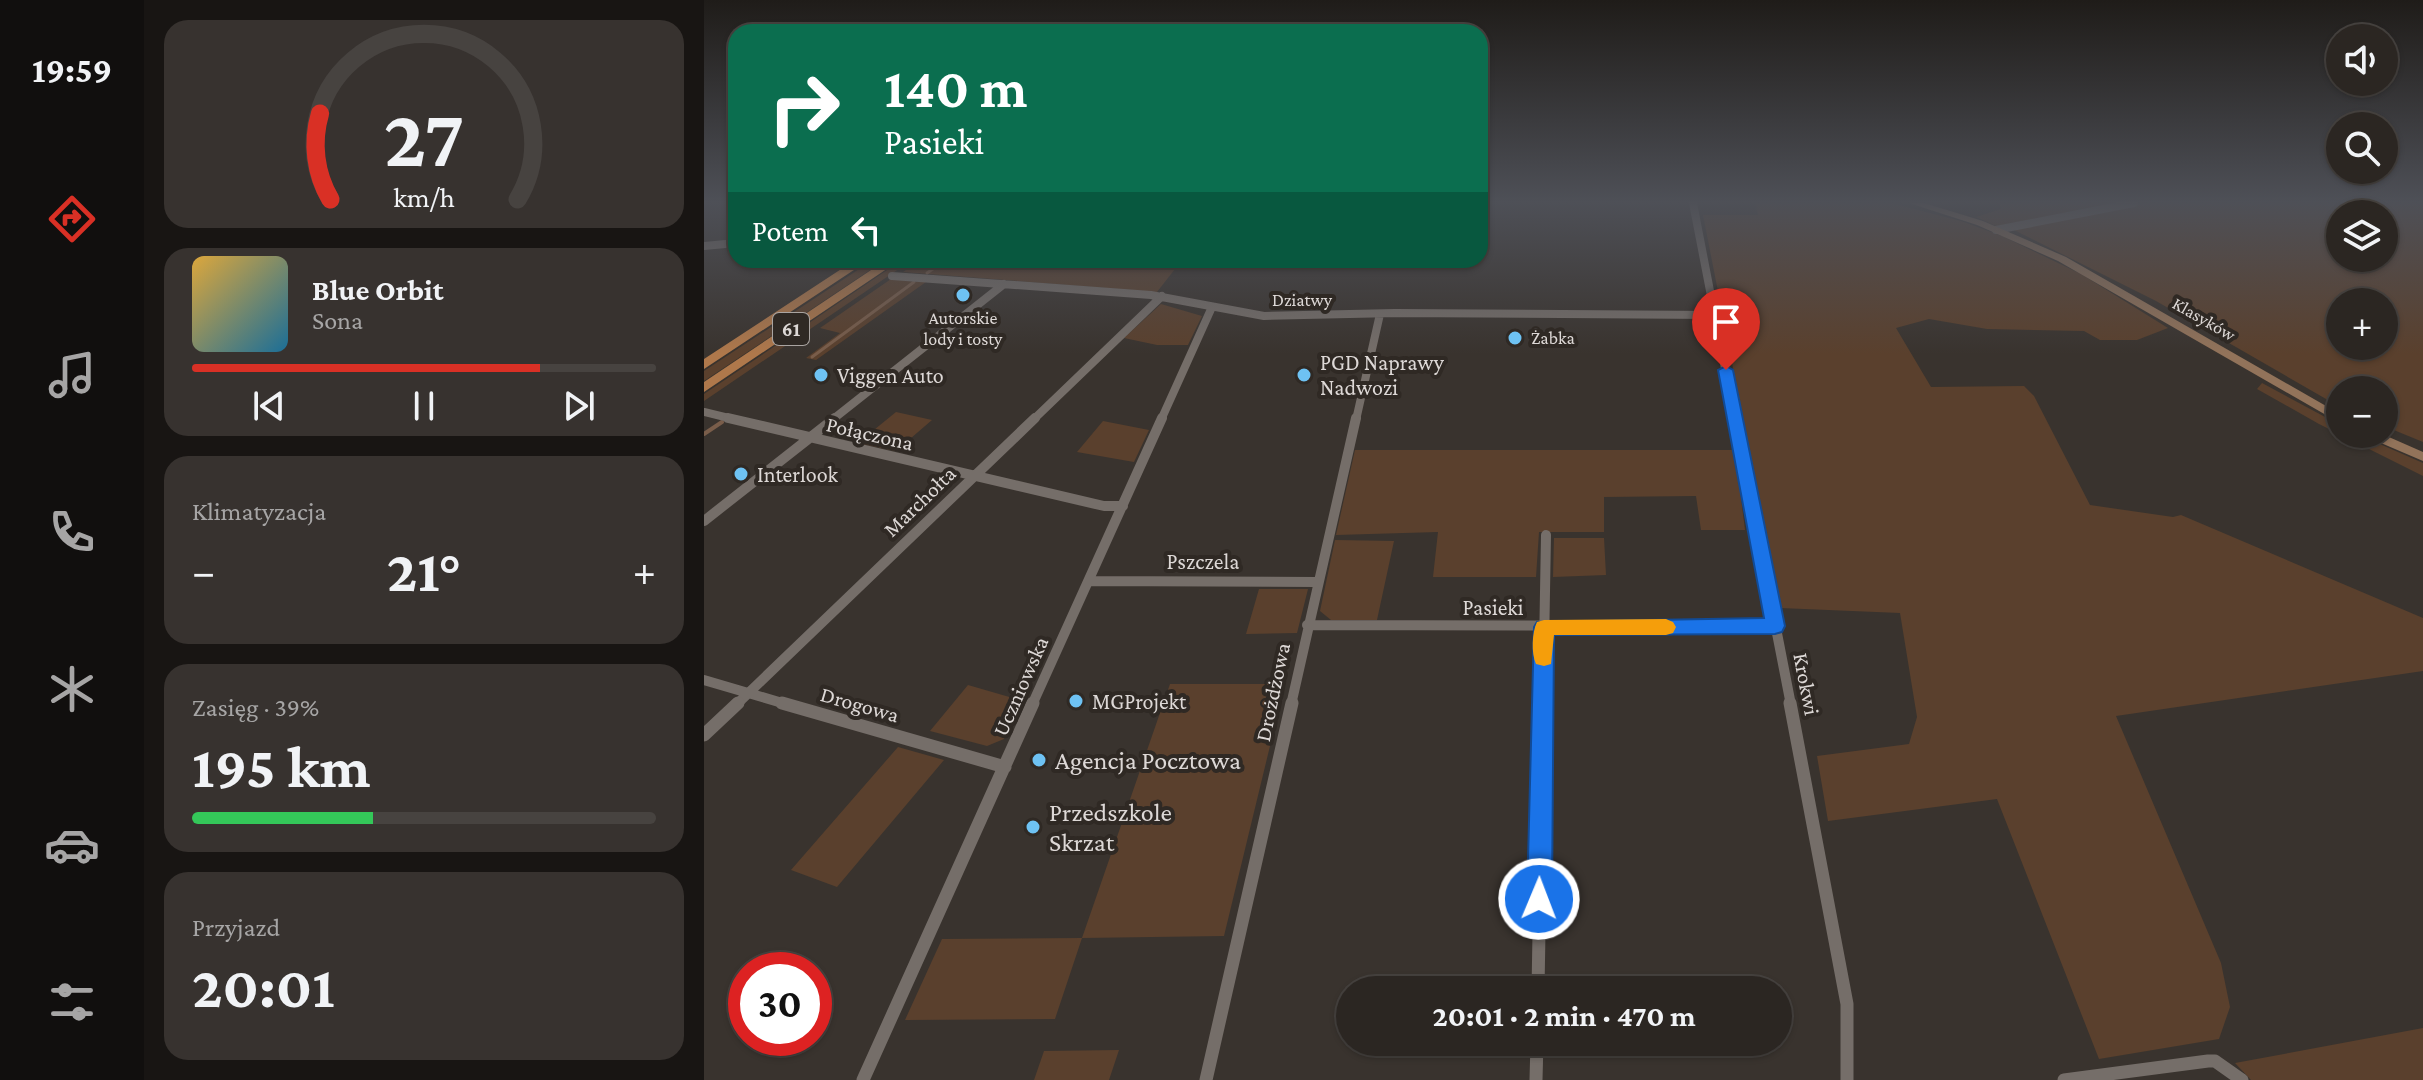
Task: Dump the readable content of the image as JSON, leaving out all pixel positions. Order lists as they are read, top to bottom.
{
  "streets": {
    "main road": ["61"],
    "street": [
      "Dziatwy",
      "Klasyków",
      "Połączona",
      "Marchołta",
      "Pszczela",
      "Pasieki",
      "Krokwi",
      "Uczniowska",
      "Drożdżowa",
      "Drogowa"
    ]
  },
  "crossings": [
    ["Dziatwy", "Marchołta"],
    ["Dziatwy", "Krokwi"],
    ["Dziatwy", "Uczniowska"],
    ["Dziatwy", "Drożdżowa"],
    ["Połączona", "Marchołta"],
    ["Połączona", "Uczniowska"],
    ["Marchołta", "Drogowa"],
    ["Pszczela", "Uczniowska"],
    ["Pszczela", "Drożdżowa"],
    ["Pasieki", "Krokwi"],
    ["Pasieki", "Drożdżowa"],
    ["Uczniowska", "Drogowa"]
  ],
  "places": [
    "Autorskie lody i tosty",
    "Żabka",
    "Viggen Auto",
    "PGD Naprawy Nadwozi",
    "Interlook",
    "MGProjekt",
    "Agencja Pocztowa",
    "Przedszkole Skrzat"
  ],
  "page": {
    "tabs": "19:59",
    "map_buttons": ["+", "−"],
    "turn": ["140 m", "Pasieki"],
    "then": "Potem",
    "song": ["Blue Orbit", "Sona"],
    "tile": [
      "Klimatyzacja",
      ["Zasięg · 39%", "195 km"],
      ["Przyjazd", "20:01"]
    ],
    "heat": ["−", "21°", "+"],
    "limit": "30",
    "trip": "20:01 · 2 min · 470 m",
    "gauge": ["27", "km/h"]
  }
}
